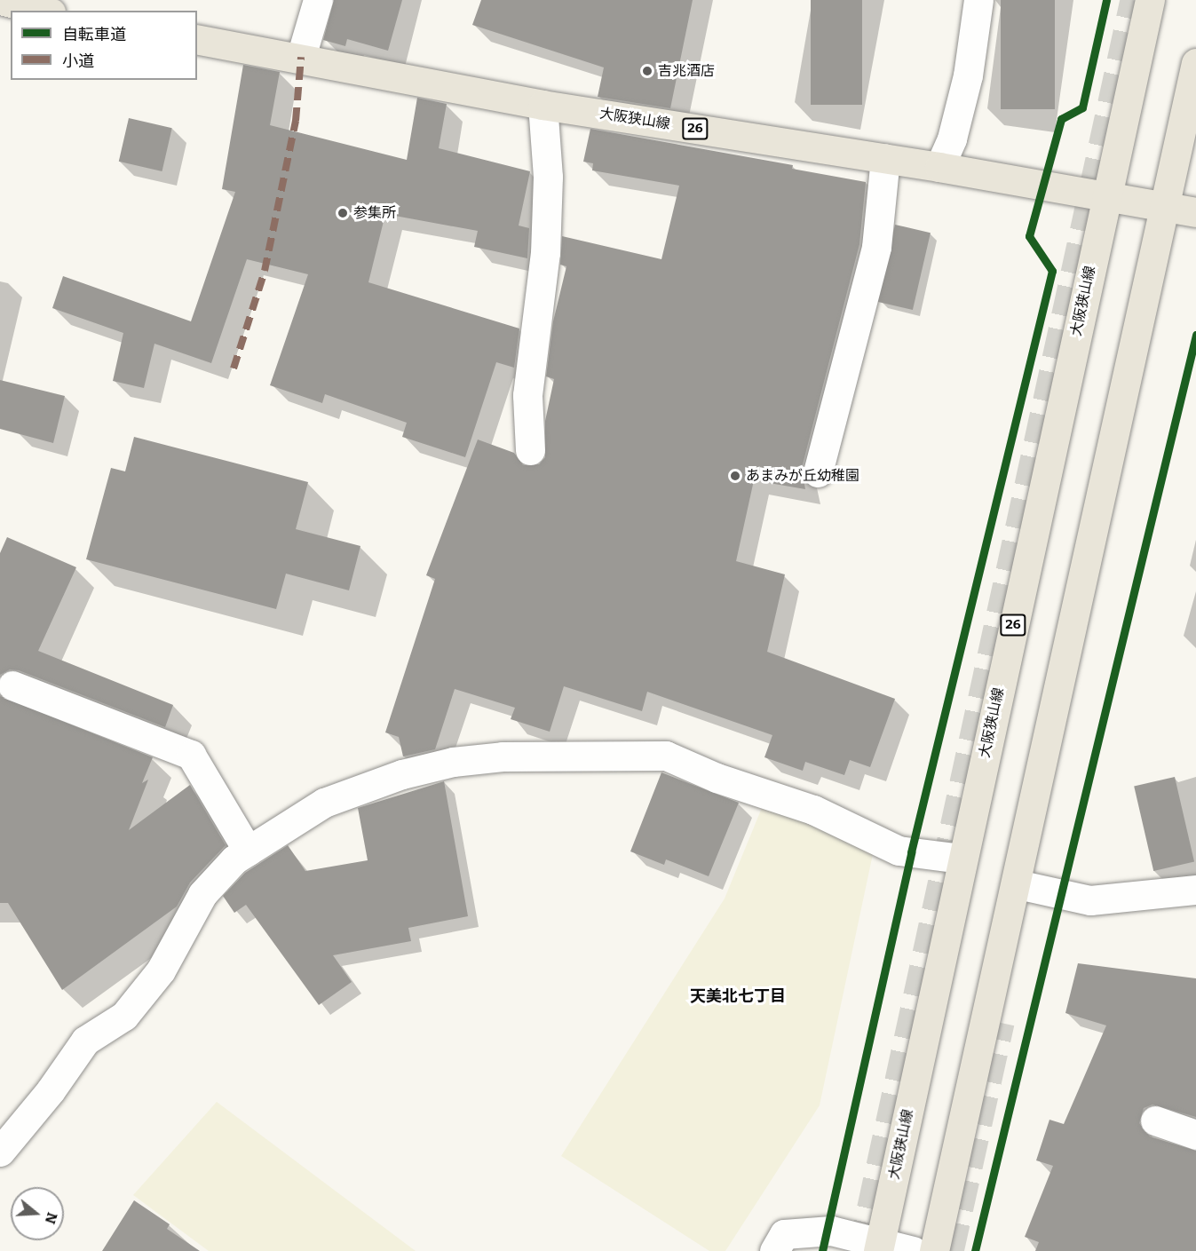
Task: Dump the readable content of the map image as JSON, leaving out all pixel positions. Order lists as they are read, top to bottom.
{
  "streets": {
    "main road": ["大阪狭山線", "26"]
  },
  "districts": ["天美北七丁目"],
  "places": ["吉兆酒店", "参集所", "あまみが丘幼稚園"],
  "legend": ["自転車道", "小道"],
  "north": "right"
}
